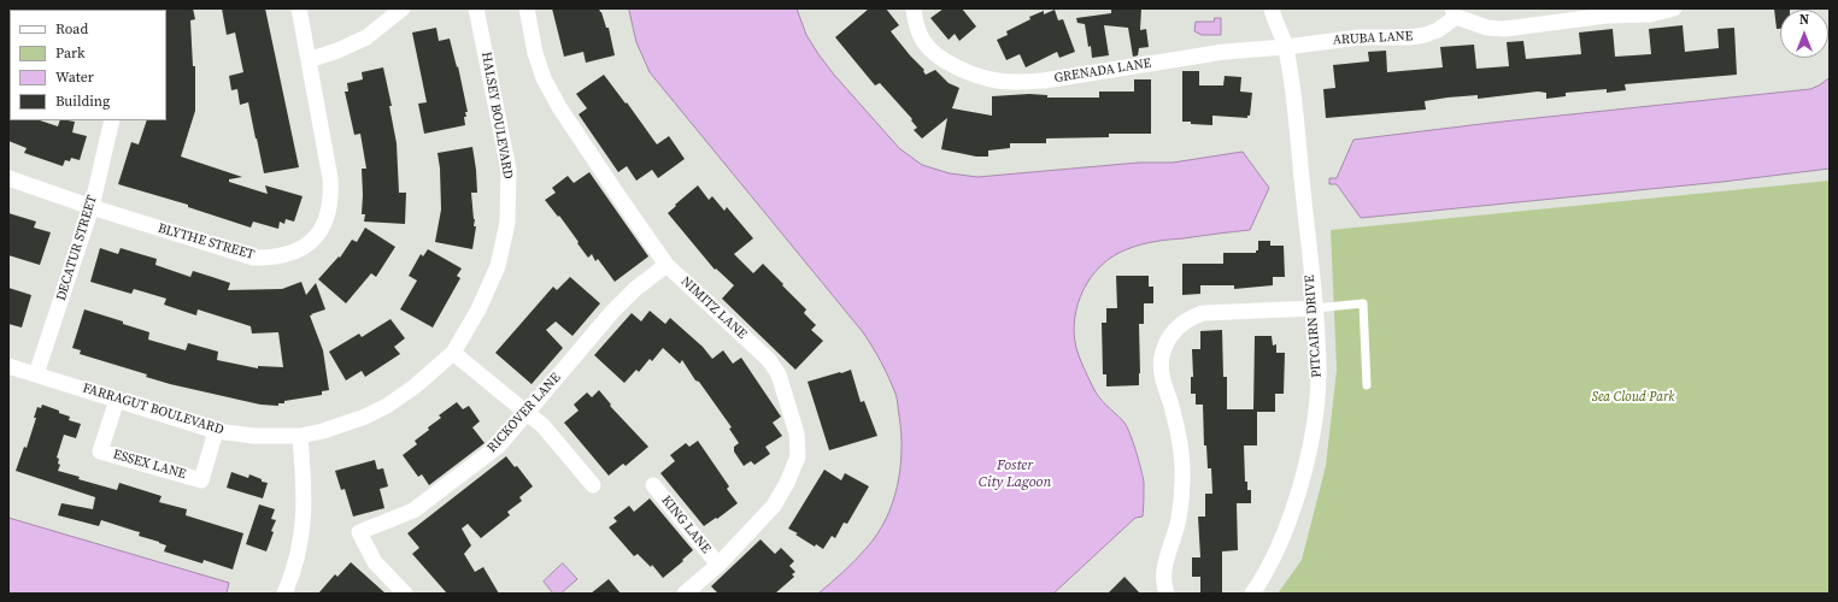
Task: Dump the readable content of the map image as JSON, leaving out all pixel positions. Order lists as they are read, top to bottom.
{
  "streets": {
    "street": [
      "ARUBA LANE",
      "GRENADA LANE",
      "HALSEY BOULEVARD",
      "BLYTHE STREET",
      "DECATUR STREET",
      "NIMITZ LANE",
      "PITCAIRN DRIVE",
      "FARRAGUT BOULEVARD",
      "RICKOVER LANE",
      "ESSEX LANE",
      "KING LANE"
    ]
  },
  "crossings": [
    ["ARUBA LANE", "GRENADA LANE"],
    ["ARUBA LANE", "PITCAIRN DRIVE"],
    ["GRENADA LANE", "PITCAIRN DRIVE"],
    ["HALSEY BOULEVARD", "FARRAGUT BOULEVARD"],
    ["BLYTHE STREET", "DECATUR STREET"],
    ["DECATUR STREET", "FARRAGUT BOULEVARD"],
    ["NIMITZ LANE", "RICKOVER LANE"],
    ["NIMITZ LANE", "KING LANE"],
    ["FARRAGUT BOULEVARD", "ESSEX LANE"]
  ],
  "water": ["Foster City Lagoon"],
  "parks": ["Sea Cloud Park"],
  "legend": [
    "Road",
    "Park",
    "Water",
    "Building"
  ],
  "north": "top"
}
